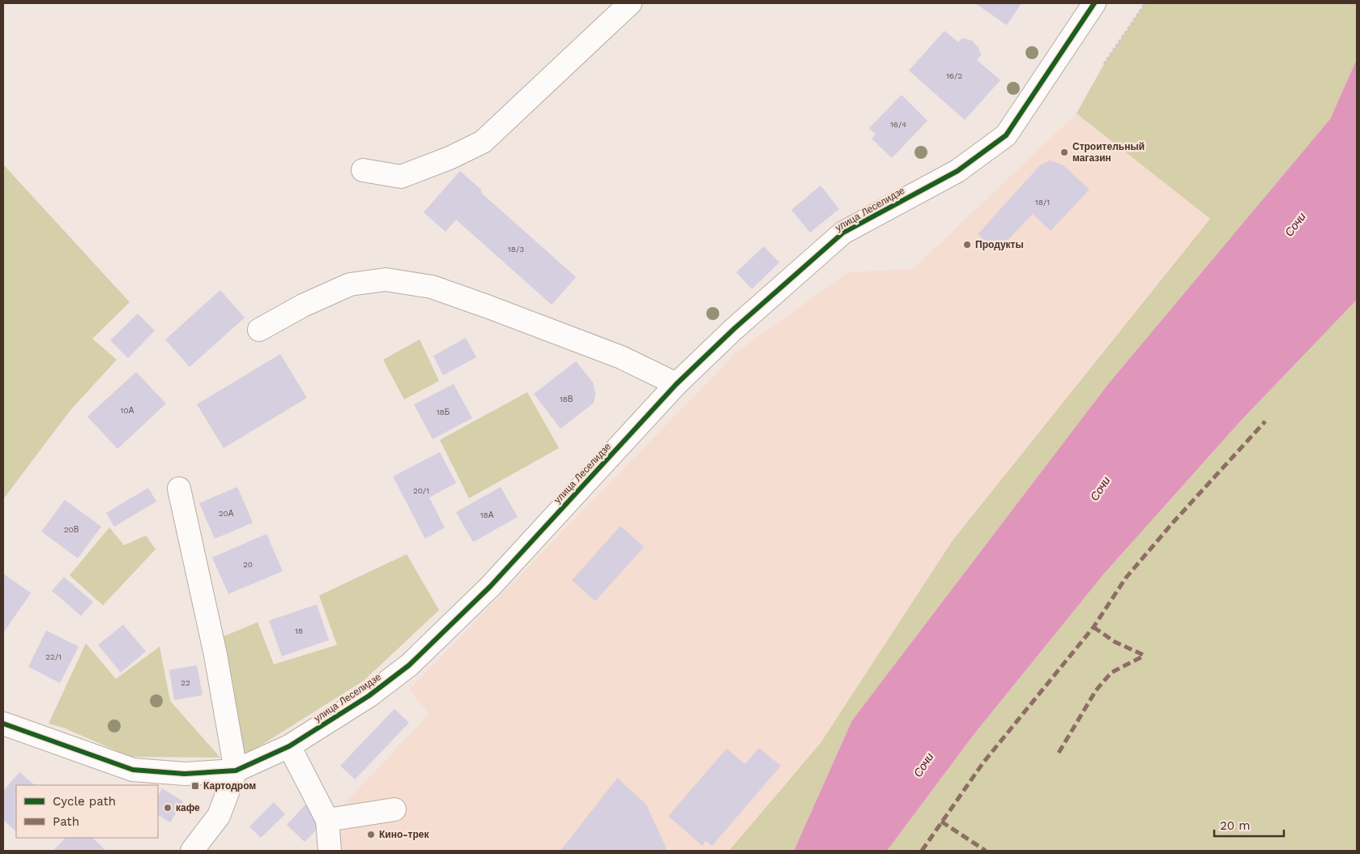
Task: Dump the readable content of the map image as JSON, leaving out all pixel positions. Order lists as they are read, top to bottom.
{
  "streets": {
    "street": ["улица Леселидзе"]
  },
  "water": ["Сочи"],
  "places": {
    "other": [
      "Строительный магазин",
      "Продукты",
      "кафе",
      "Кино-трек"
    ],
    "transit": ["Картодром"]
  },
  "house_numbers": [
    "16/2",
    "16/4",
    "18/1",
    "18/3",
    "18В",
    "10А",
    "18Б",
    "20/1",
    "20А",
    "18А",
    "20В",
    "20",
    "18",
    "22/1",
    "22"
  ],
  "legend": ["Cycle path", "Path"],
  "scale_bar": "20 m"
}
